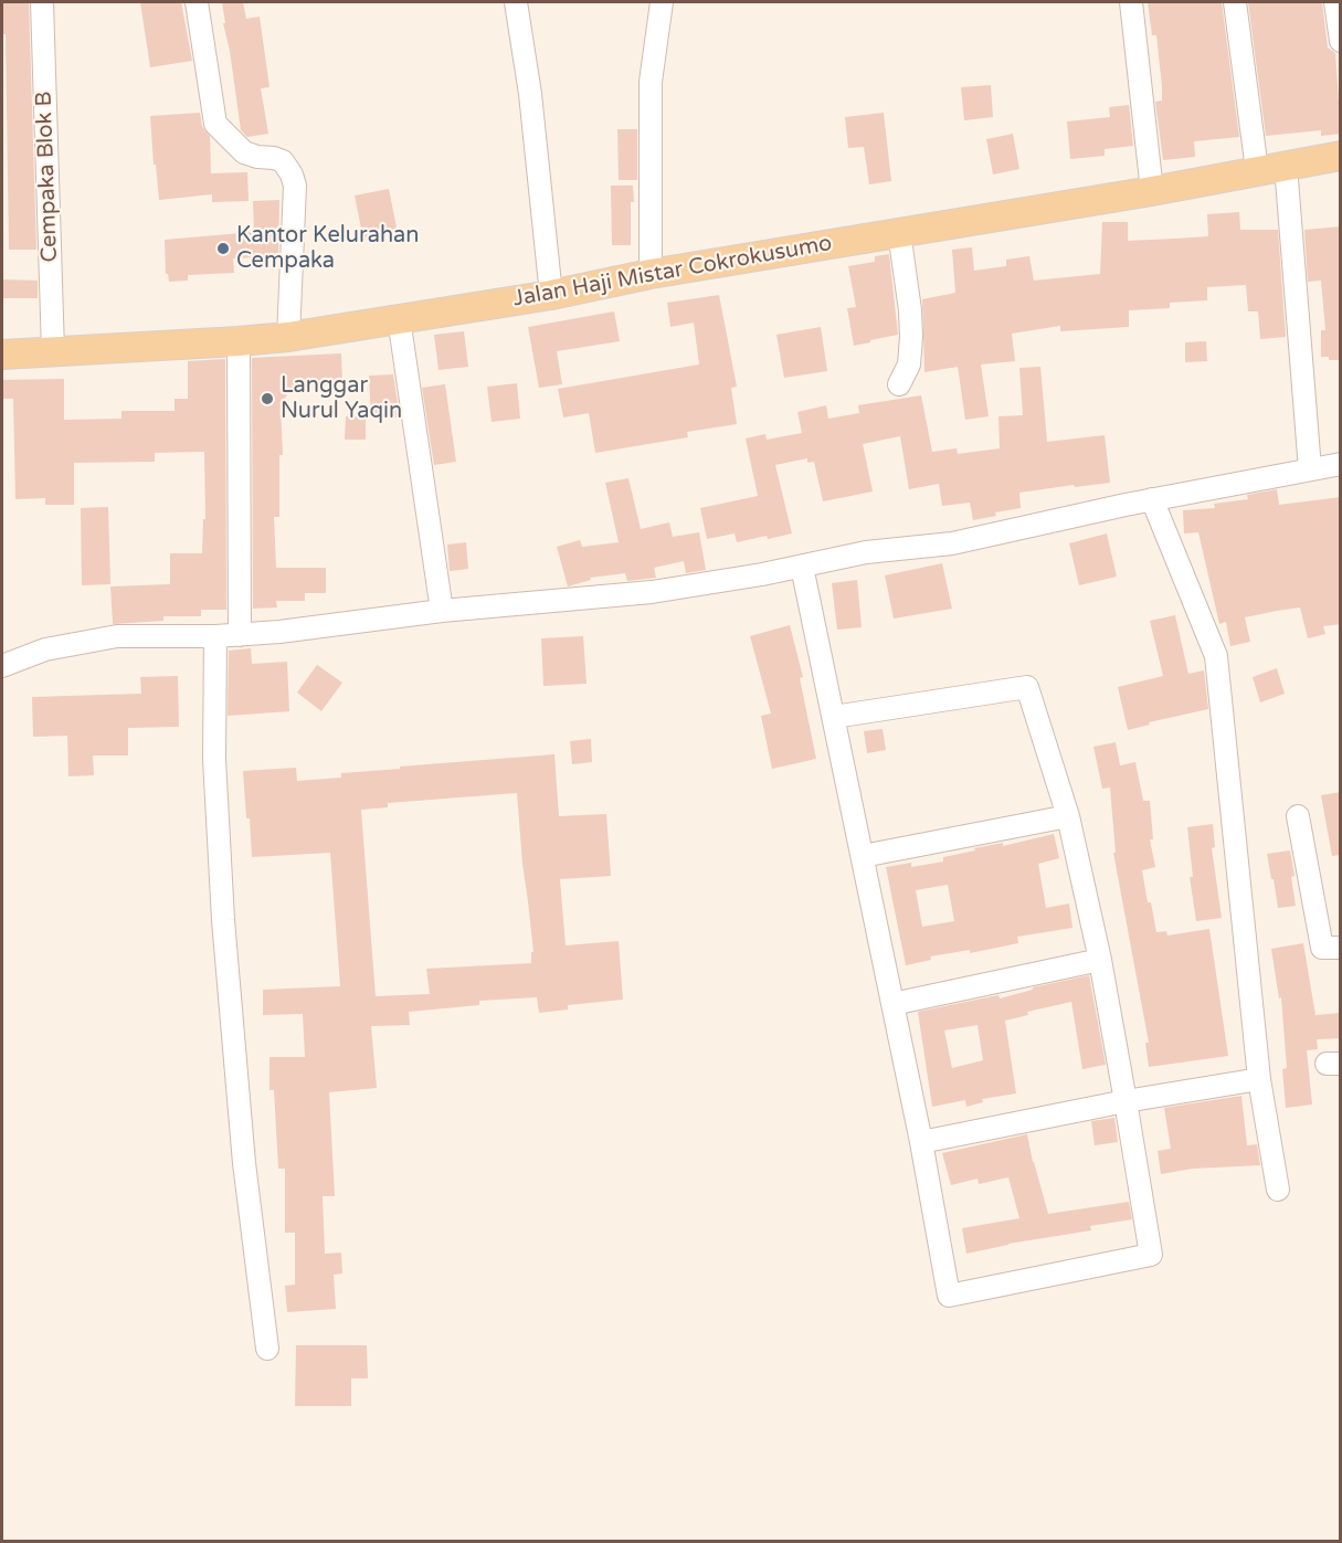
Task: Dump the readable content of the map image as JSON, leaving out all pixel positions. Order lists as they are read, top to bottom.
{
  "streets": {
    "main road": ["Jalan Haji Mistar Cokrokusumo"],
    "street": ["Cempaka Blok B"]
  },
  "crossings": [
    ["Cempaka Blok B", "Jalan Haji Mistar Cokrokusumo"]
  ],
  "places": ["Kantor Kelurahan Cempaka", "Langgar Nurul Yaqin"]
}
